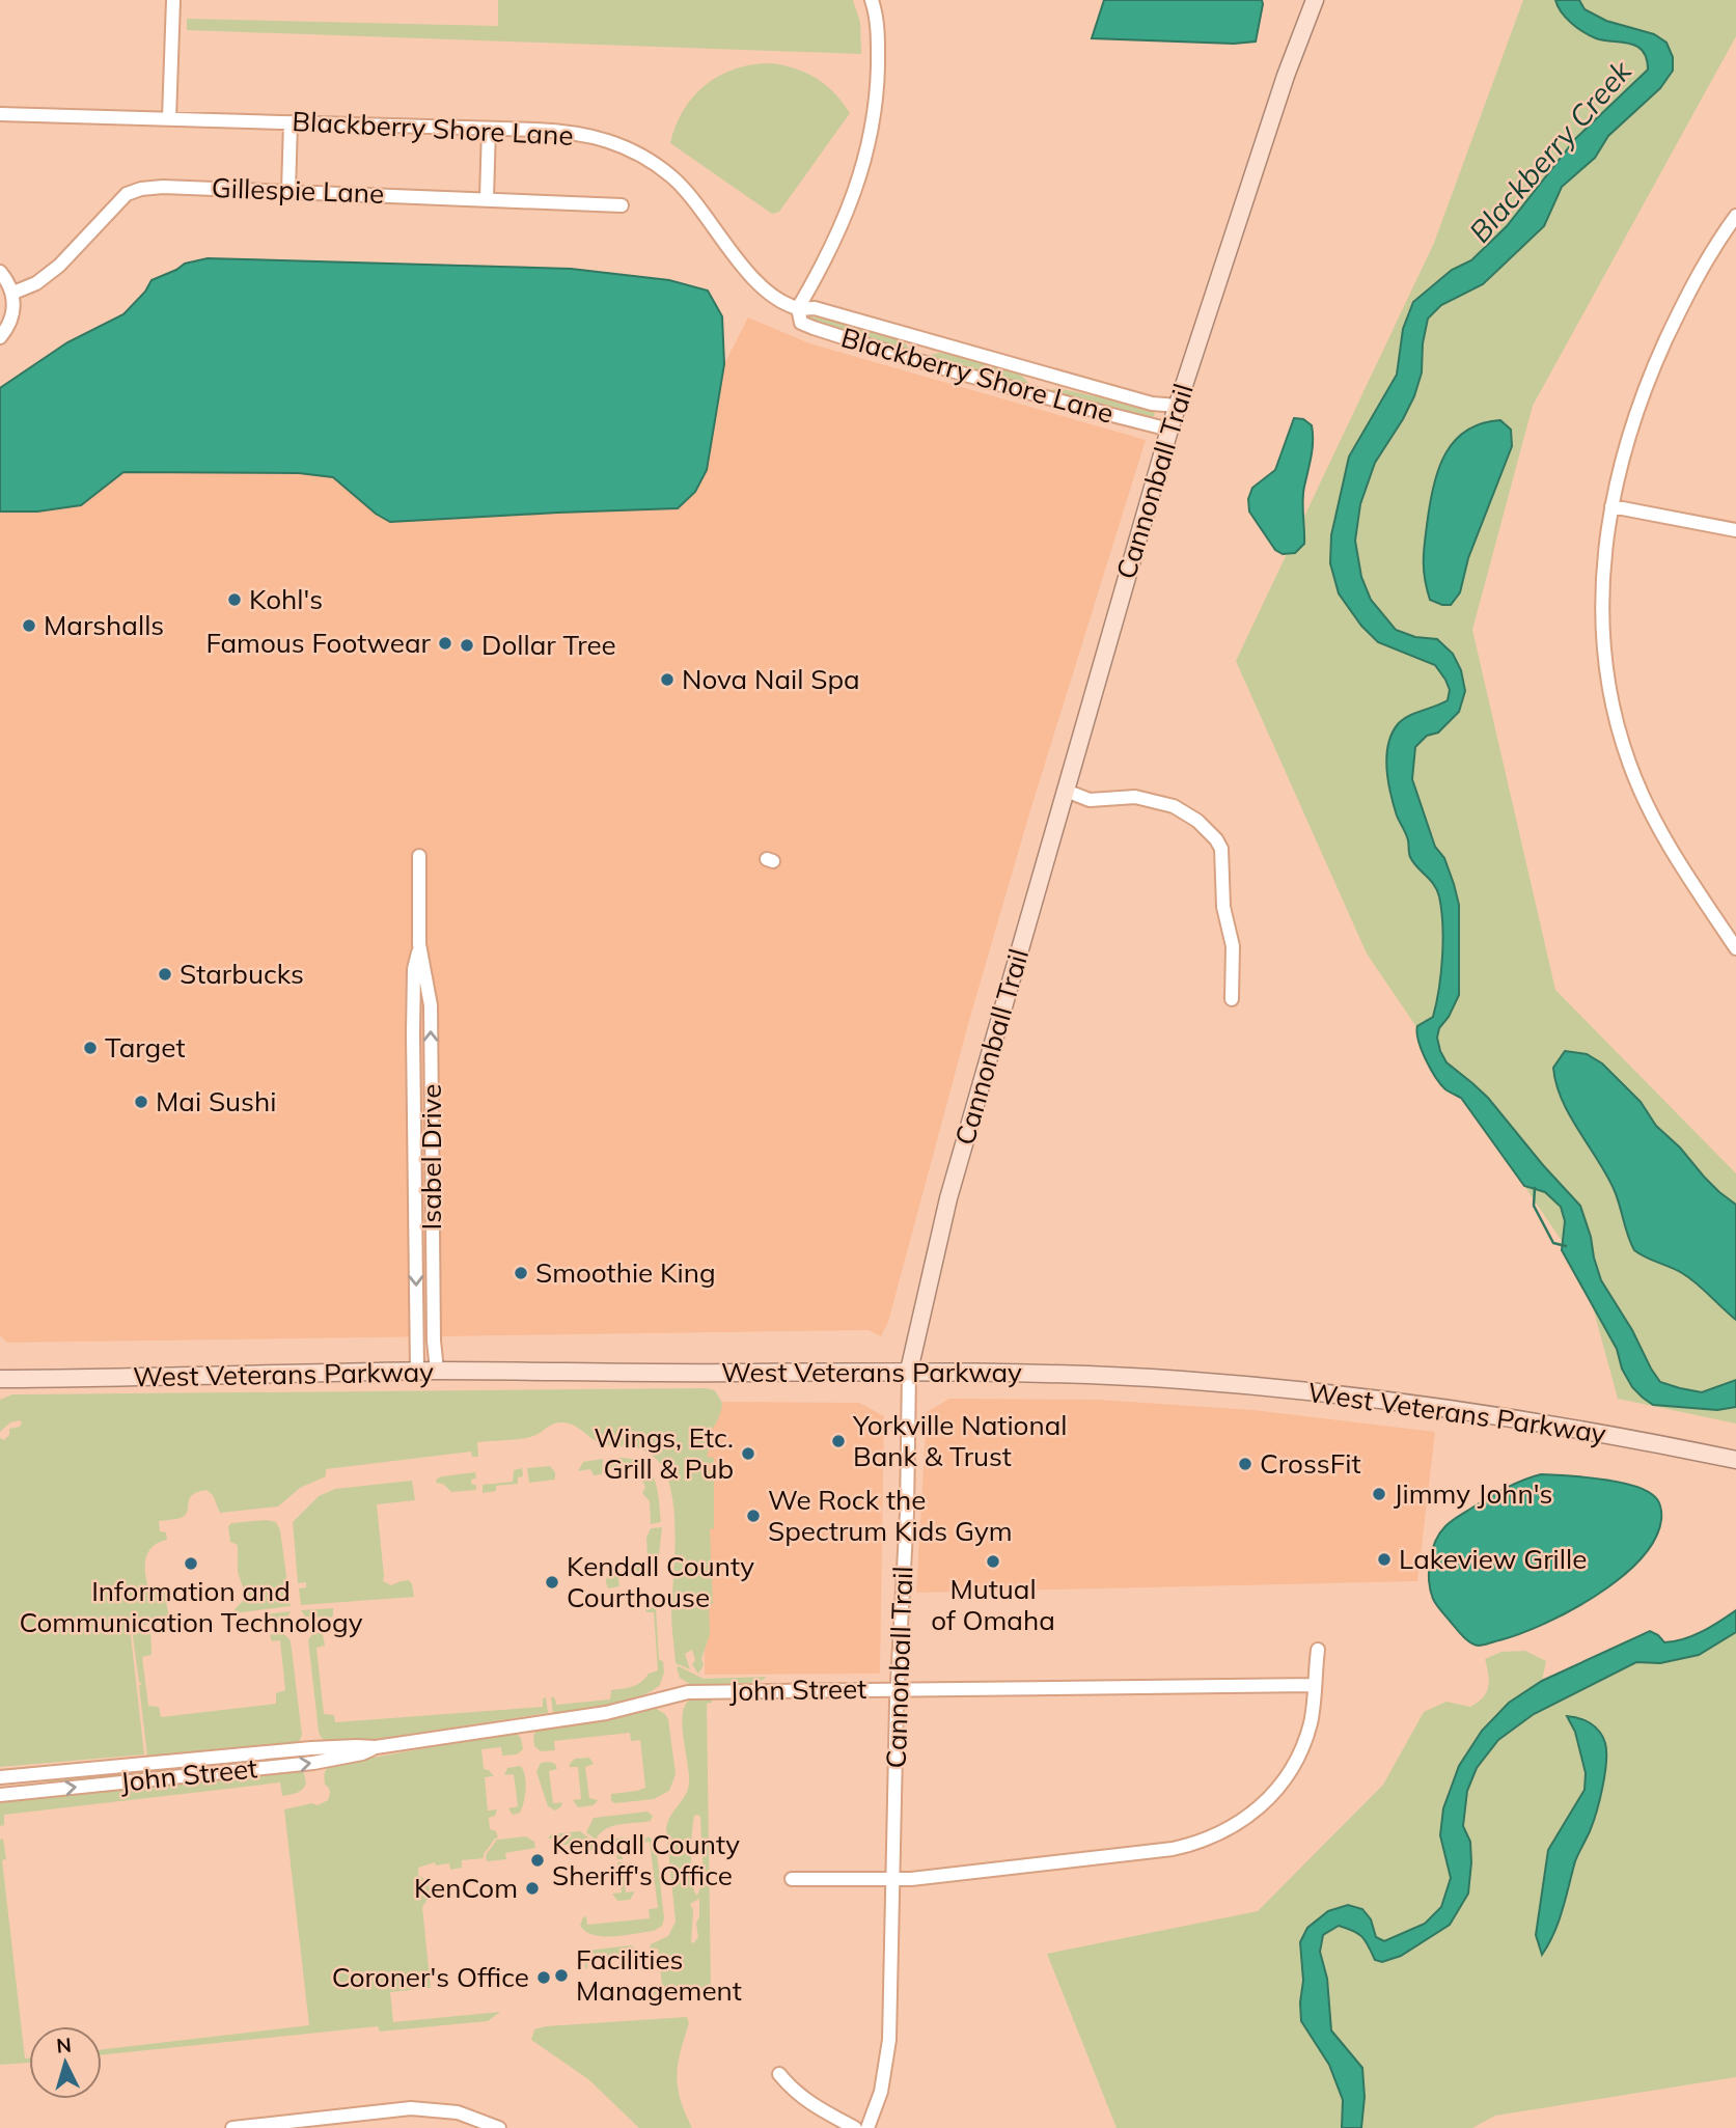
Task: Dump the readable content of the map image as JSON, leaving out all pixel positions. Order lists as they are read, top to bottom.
{
  "streets": {
    "main road": ["Cannonball Trail", "West Veterans Parkway"],
    "street": [
      "Blackberry Shore Lane",
      "Gillespie Lane",
      "Isabel Drive",
      "John Street"
    ]
  },
  "crossings": [
    ["Blackberry Shore Lane", "Cannonball Trail"],
    ["Cannonball Trail", "West Veterans Parkway"],
    ["Cannonball Trail", "John Street"],
    ["Isabel Drive", "West Veterans Parkway"]
  ],
  "water": ["Blackberry Creek"],
  "places": [
    "Kohl's",
    "Marshalls",
    "Famous Footwear",
    "Dollar Tree",
    "Nova Nail Spa",
    "Starbucks",
    "Target",
    "Mai Sushi",
    "Smoothie King",
    "Yorkville National Bank & Trust",
    "Wings, Etc. Grill & Pub",
    "CrossFit",
    "Jimmy John's",
    "We Rock the Spectrum Kids Gym",
    "Lakeview Grille",
    "Mutual of Omaha",
    "Information and Communication Technology",
    "Kendall County Courthouse",
    "Kendall County Sheriff's Office",
    "KenCom",
    "Facilities Management",
    "Coroner's Office"
  ],
  "north": "top"
}
